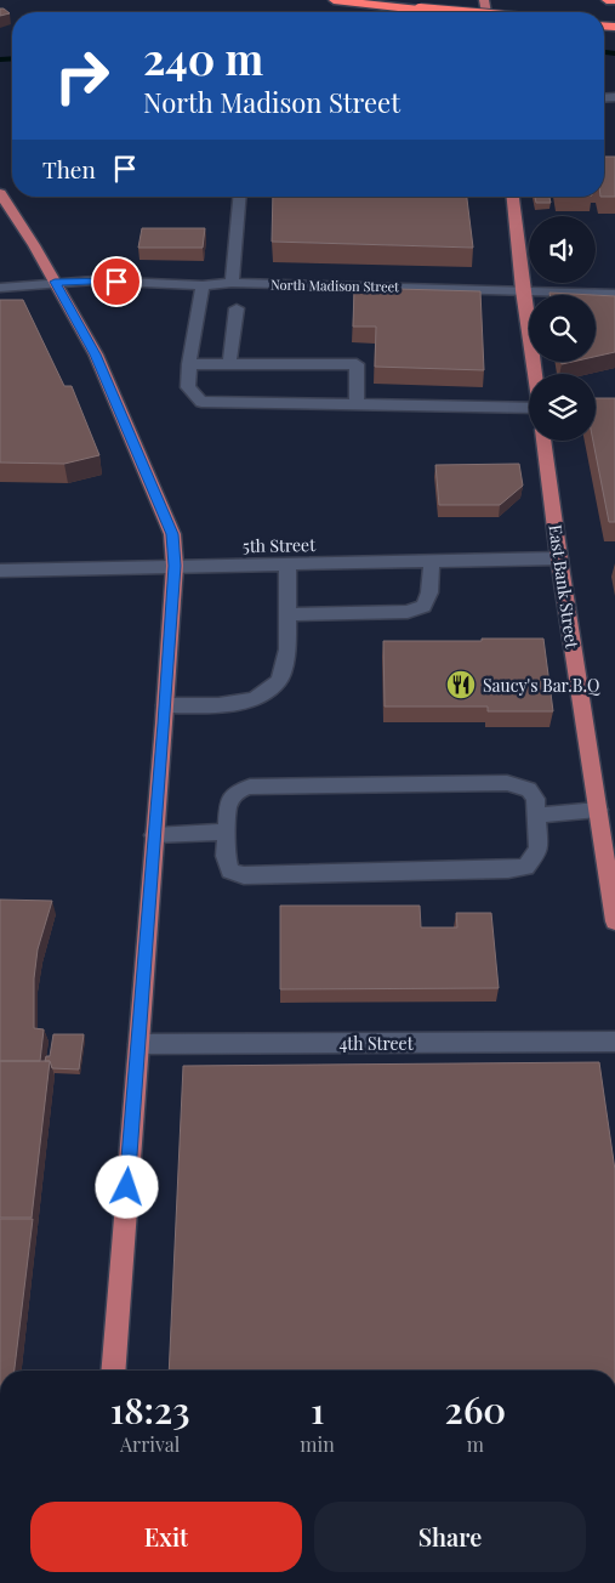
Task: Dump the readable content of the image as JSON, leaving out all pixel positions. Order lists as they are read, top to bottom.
{
  "streets": {
    "main road": ["East Bank Street"],
    "street": ["North Madison Street", "5th Street", "4th Street"]
  },
  "crossings": [
    ["5th Street", "East Bank Street"]
  ],
  "places": {
    "restaurant": ["Saucy's Bar.B.Q"]
  },
  "page": {
    "turn": ["240 m", "North Madison Street"],
    "then": "Then",
    "eta": [
      "18:23",
      "Arrival",
      "1",
      "min",
      "260",
      "m"
    ],
    "buttons": ["Exit", "Share"]
  }
}
